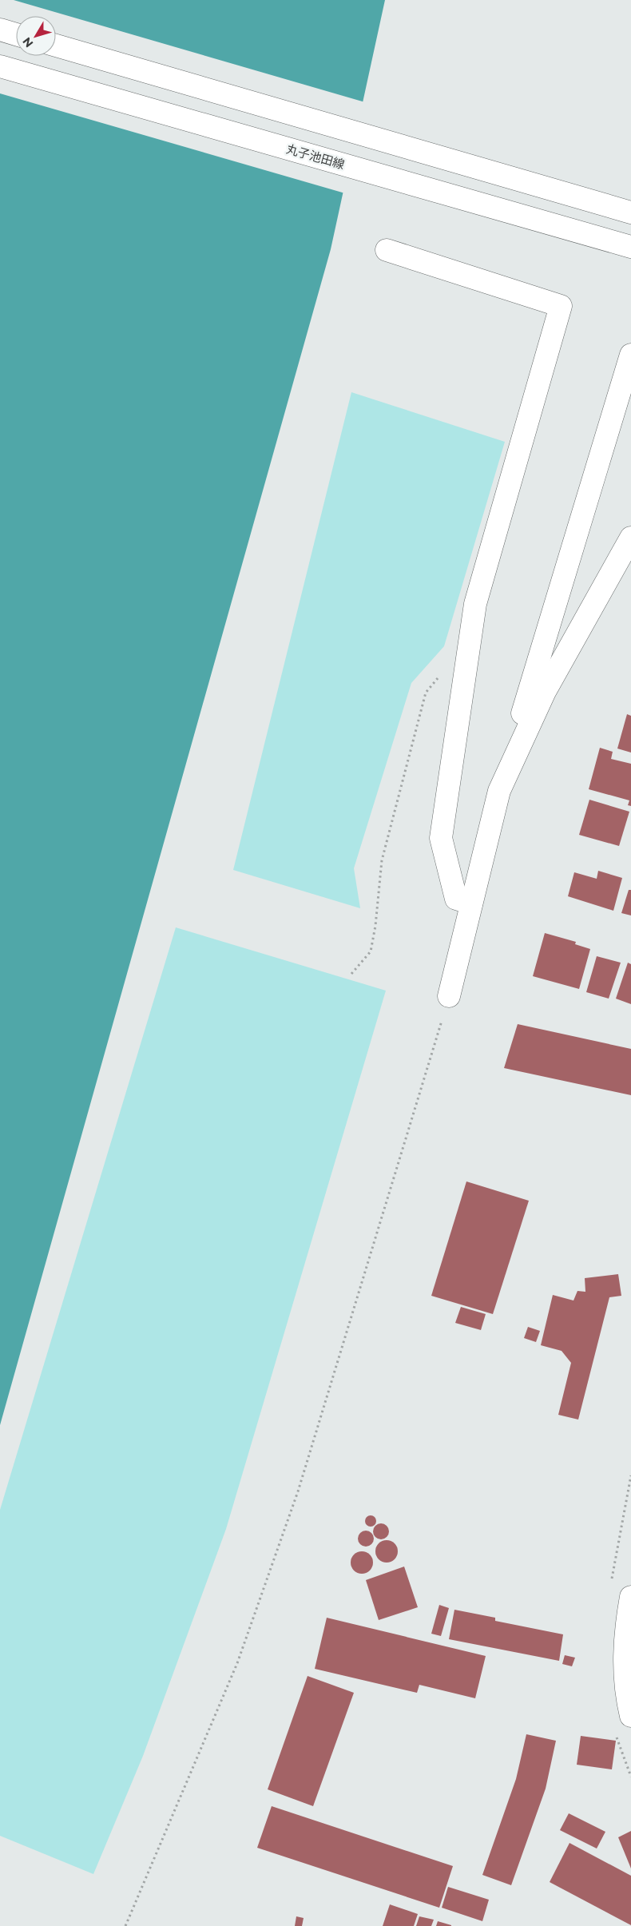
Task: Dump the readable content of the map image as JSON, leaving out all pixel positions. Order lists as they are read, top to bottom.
{
  "streets": {
    "street": ["丸子池田線"]
  },
  "north": "bottom left"
}
